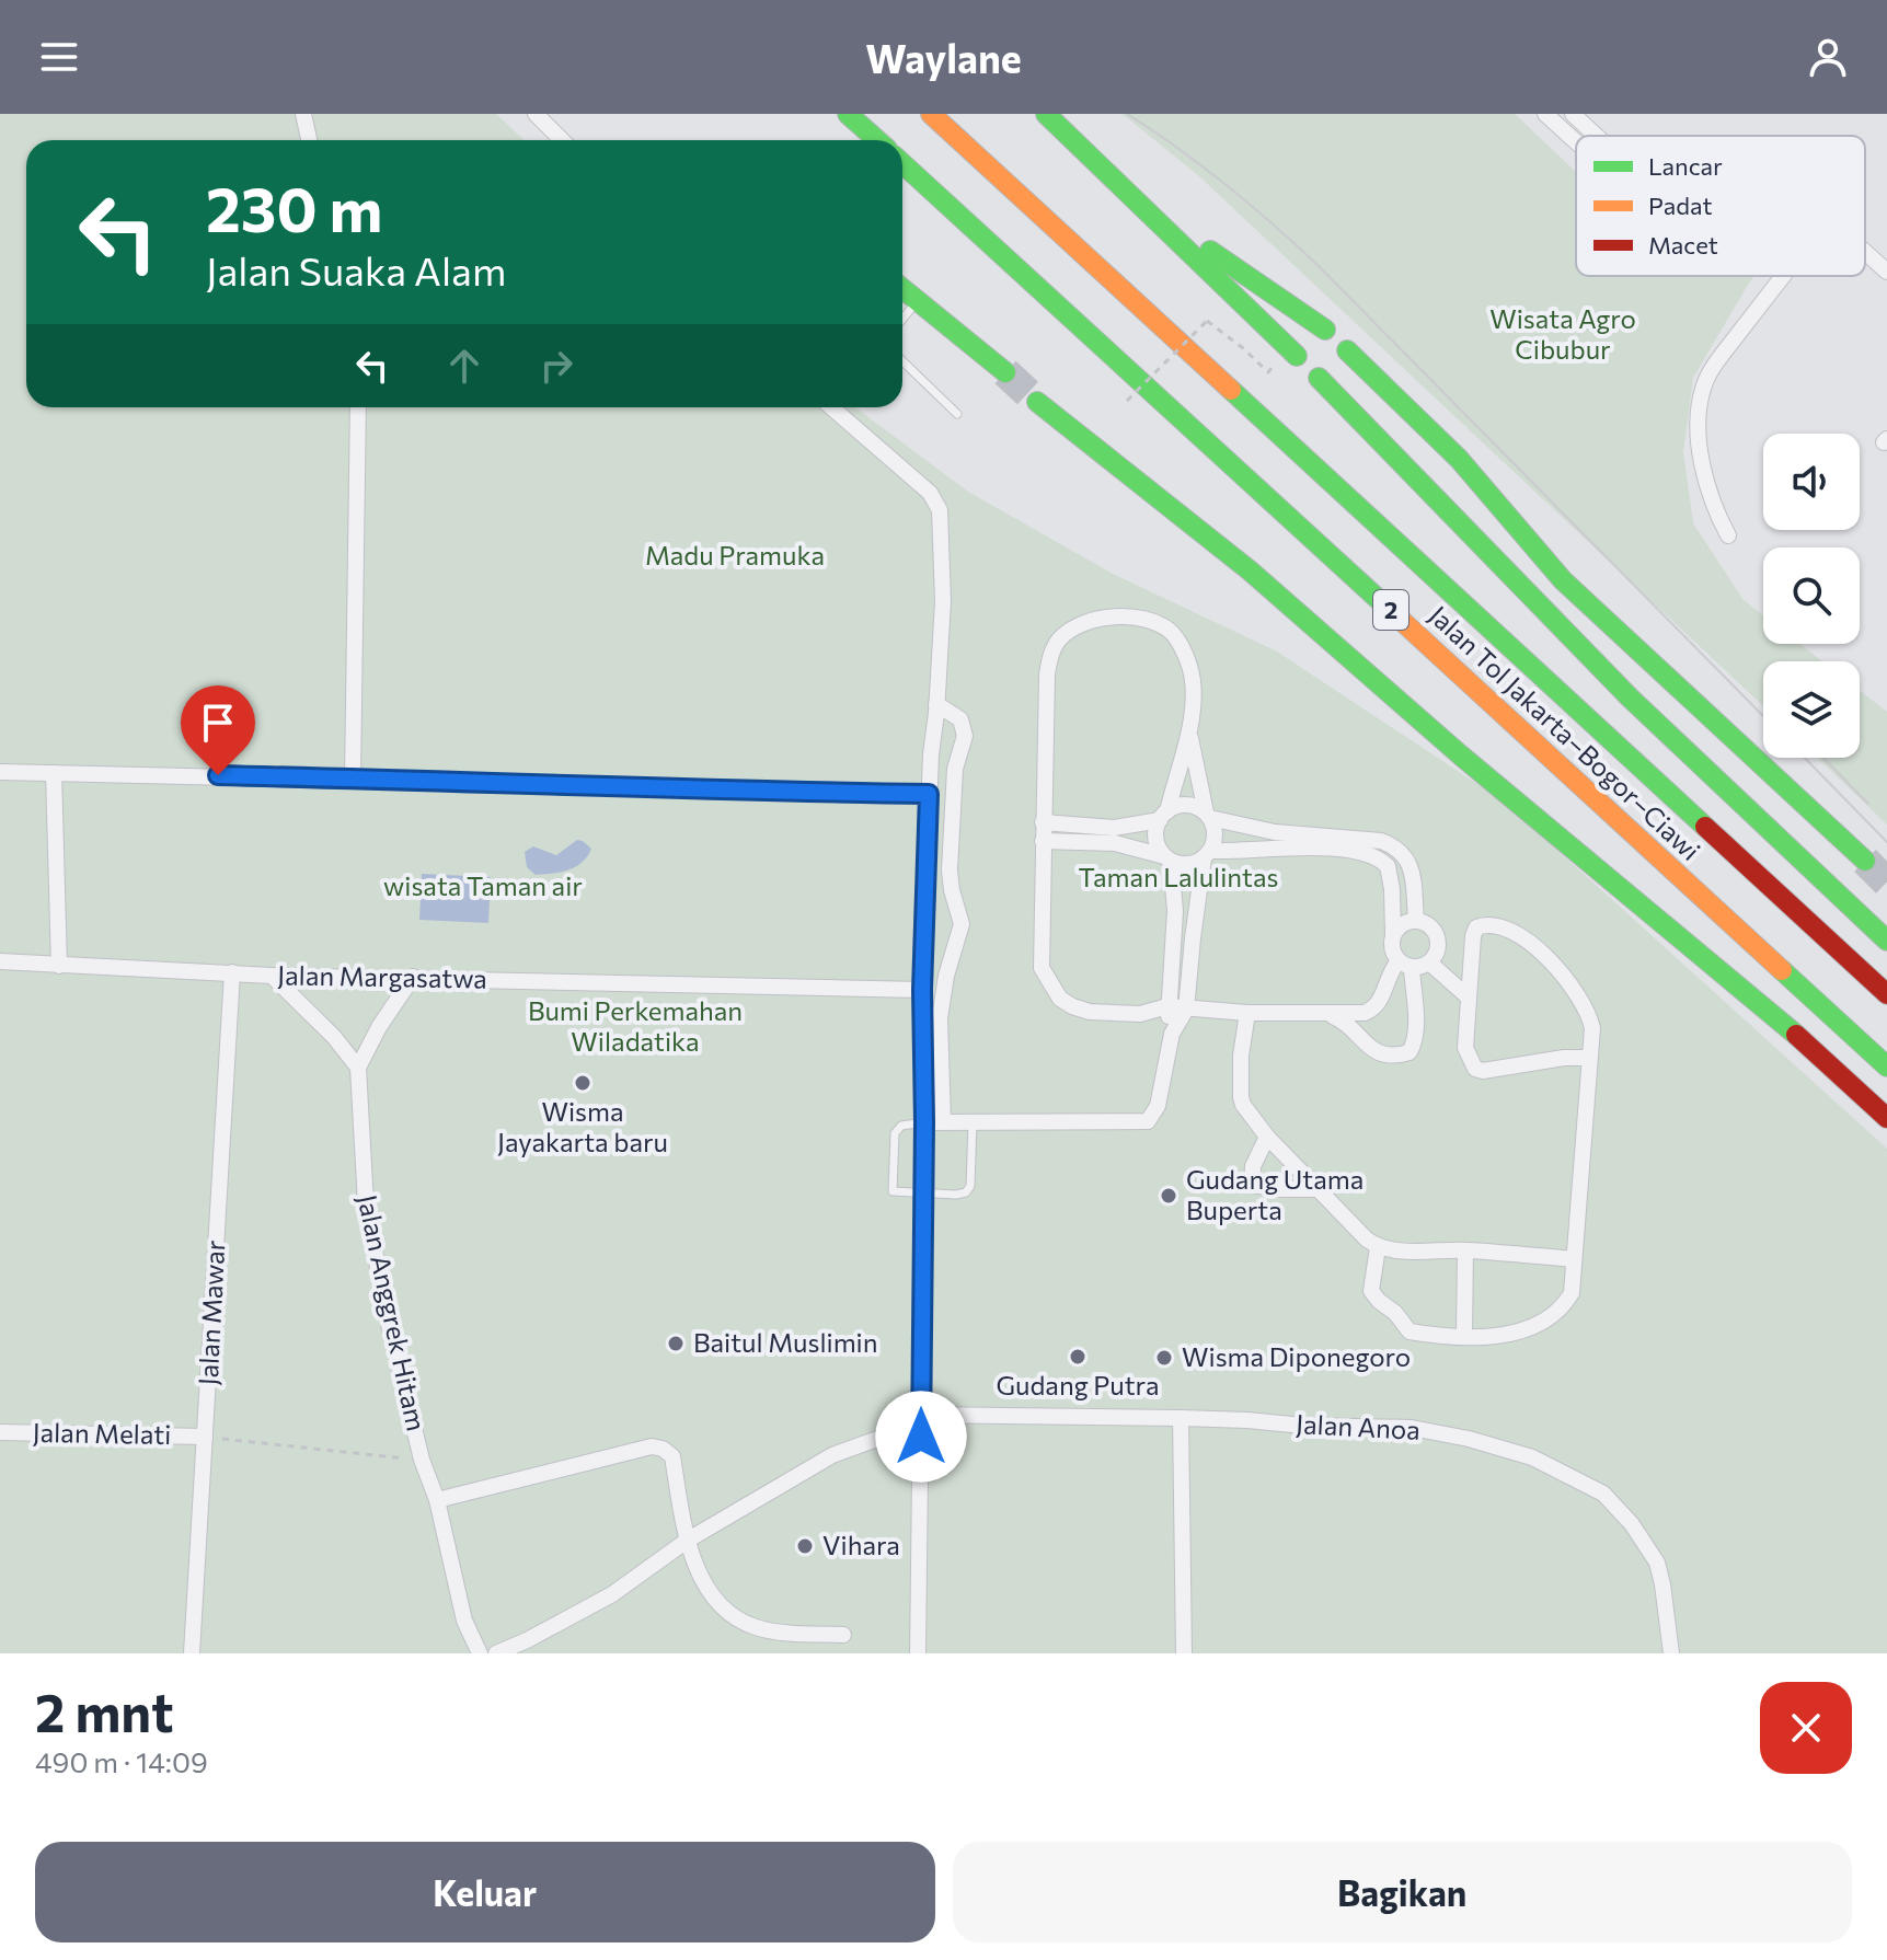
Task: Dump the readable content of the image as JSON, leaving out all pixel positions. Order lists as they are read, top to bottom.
{
  "streets": {
    "highway": ["2", "Jalan Tol Jakarta–Bogor–Ciawi"],
    "street": [
      "Jalan Margasatwa",
      "Jalan Mawar",
      "Jalan Anggrek Hitam",
      "Jalan Anoa",
      "Jalan Melati"
    ]
  },
  "crossings": [
    ["Jalan Margasatwa", "Jalan Mawar"],
    ["Jalan Mawar", "Jalan Melati"]
  ],
  "parks": [
    "Wisata Agro Cibubur",
    "Madu Pramuka",
    "Taman Lalulintas",
    "wisata Taman air",
    "Bumi Perkemahan Wiladatika"
  ],
  "places": [
    "Wisma Jayakarta baru",
    "Gudang Utama Buperta",
    "Baitul Muslimin",
    "Gudang Putra",
    "Wisma Diponegoro",
    "Vihara"
  ],
  "legend": ["Lancar", "Padat", "Macet"],
  "page": {
    "header": "Waylane",
    "turn": ["230 m", "Jalan Suaka Alam"],
    "heading": ["2 mnt", "490 m · 14:09"],
    "buttons": ["Keluar", "Bagikan"]
  }
}
